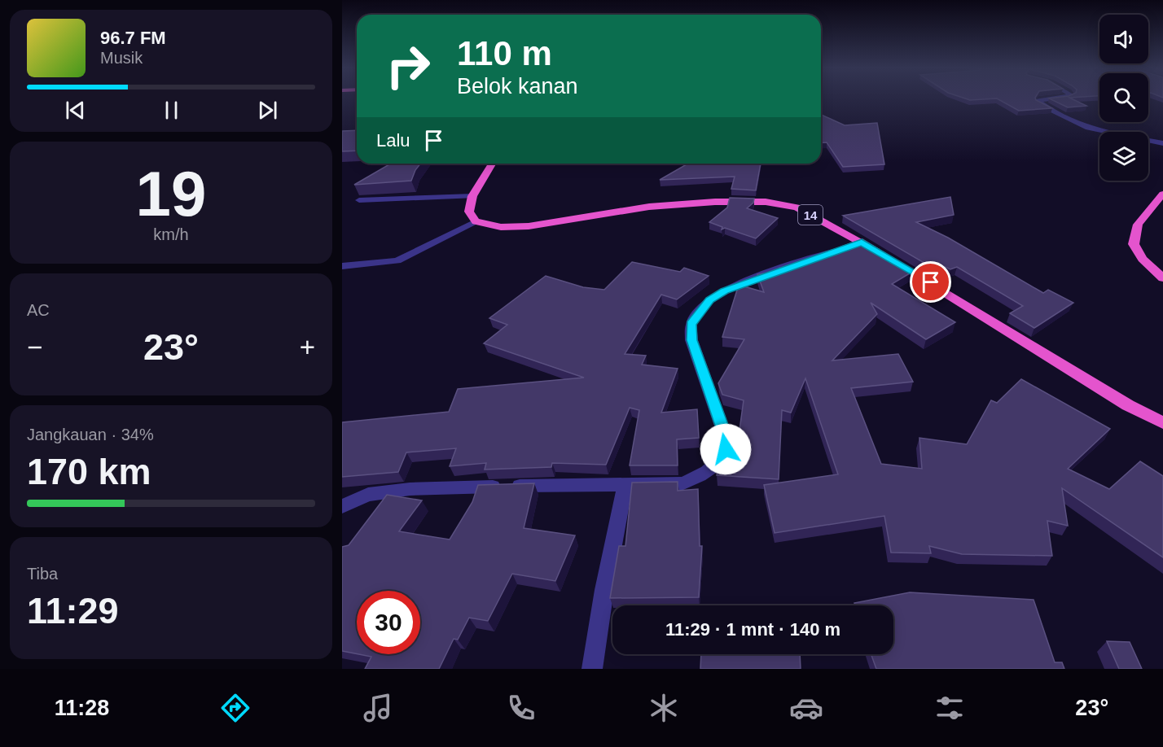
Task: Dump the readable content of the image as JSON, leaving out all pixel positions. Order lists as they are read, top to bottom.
{
  "streets": {
    "highway": ["14"]
  },
  "page": {
    "turn": ["110 m", "Belok kanan"],
    "song": ["96.7 FM", "Musik"],
    "then": "Lalu",
    "tile": [
      ["19", "km/h"],
      "AC",
      ["Jangkauan · 34%", "170 km"],
      ["Tiba", "11:29"]
    ],
    "heat": ["−", "23°", "+"],
    "limit": "30",
    "trip": "11:29 · 1 mnt · 140 m",
    "tabs": ["11:28", "23°"]
  }
}
